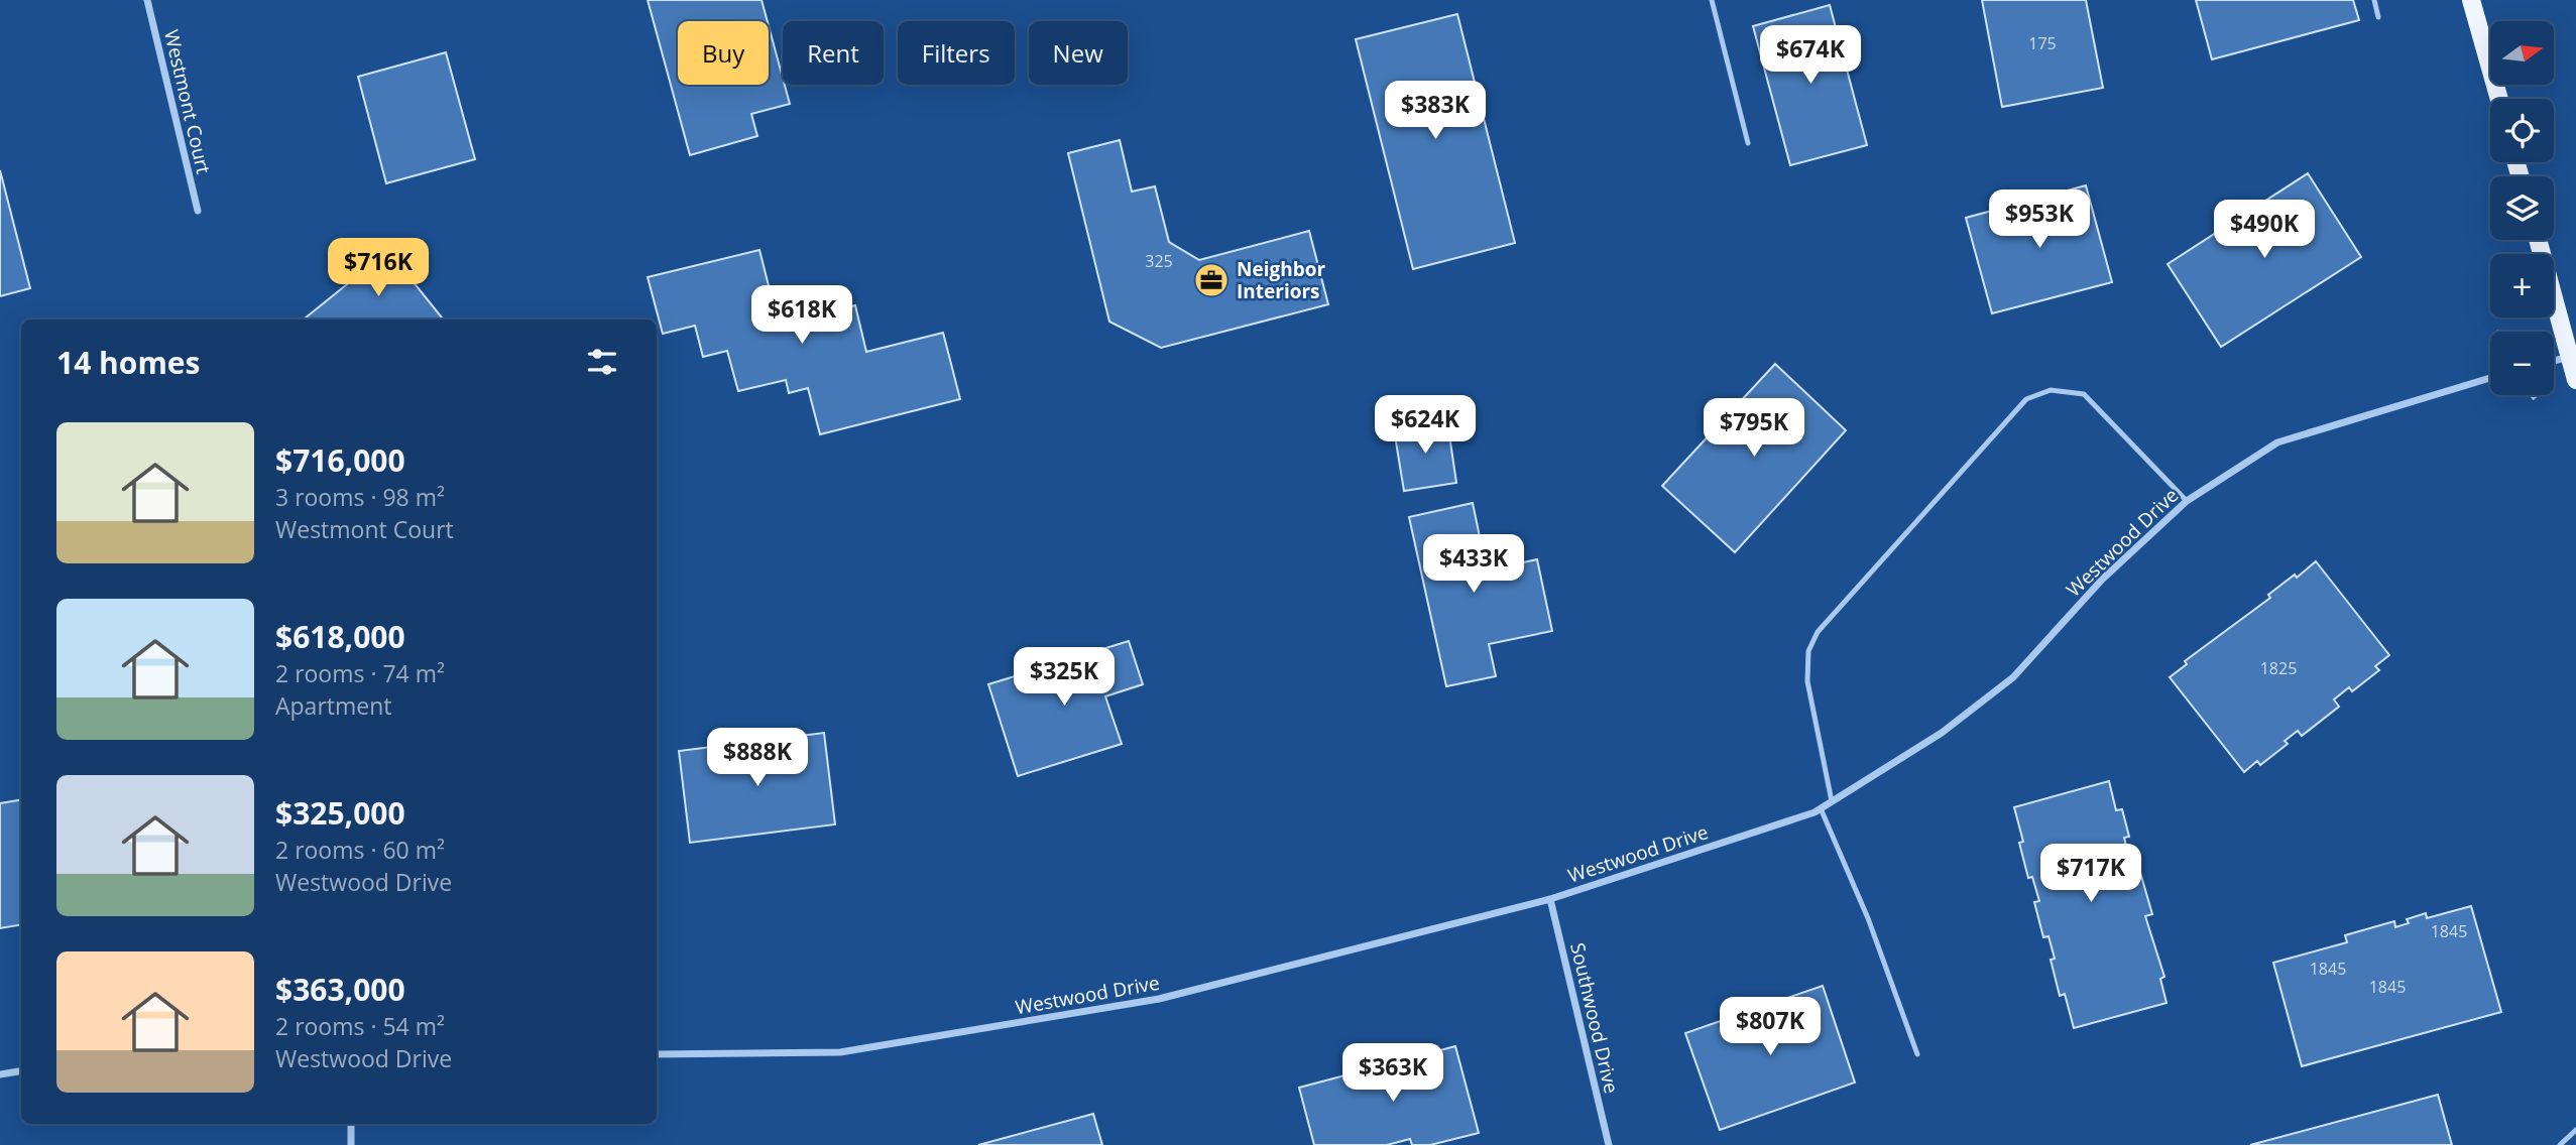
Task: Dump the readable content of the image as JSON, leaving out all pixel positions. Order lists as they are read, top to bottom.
{
  "streets": {
    "street": ["Westmont Court", "Westwood Drive", "Southwood Drive"]
  },
  "crossings": [
    ["Westwood Drive", "Southwood Drive"]
  ],
  "places": {
    "office": ["Neighbor Interiors"]
  },
  "house_numbers": [
    "175",
    "325",
    "1825",
    "1845",
    "1845",
    "1845"
  ],
  "north": "right",
  "page": {
    "map_buttons": ["+", "−"],
    "chip": [
      "Buy",
      "Rent",
      "Filters",
      "New"
    ],
    "price": [
      "$674K",
      "$383K",
      "$953K",
      "$490K",
      "$716K",
      "$618K",
      "$624K",
      "$795K",
      "$433K",
      "$325K",
      "$888K",
      "$717K",
      "$807K",
      "$363K"
    ],
    "heading": "14 homes",
    "list": [
      {
        "name": "$716,000",
        "note": "3 rooms · 98 m² · Westmont Court"
      },
      {
        "name": "$618,000",
        "note": "2 rooms · 74 m² · Apartment"
      },
      {
        "name": "$325,000",
        "note": "2 rooms · 60 m² · Westwood Drive"
      },
      {
        "name": "$363,000",
        "note": "2 rooms · 54 m² · Westwood Drive"
      }
    ]
  }
}
